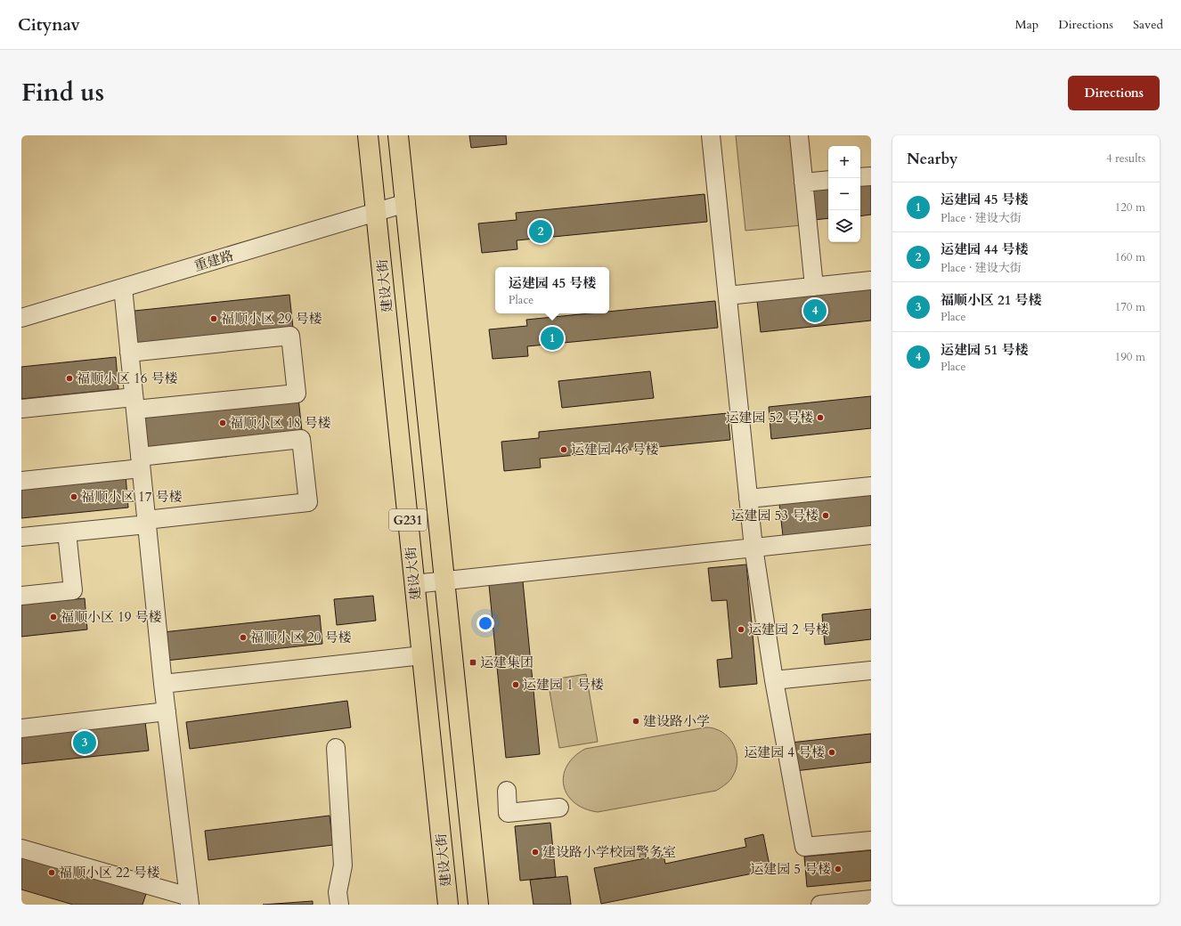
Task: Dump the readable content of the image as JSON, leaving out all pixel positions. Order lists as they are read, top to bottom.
{
  "streets": {
    "highway": ["建设大街", "G231"],
    "street": ["重建路"]
  },
  "crossings": [
    ["重建路", "建设大街"],
    ["重建路", "G231"]
  ],
  "places": {
    "other": [
      "福顺小区 29 号楼",
      "福顺小区 16 号楼",
      "运建园 52 号楼",
      "福顺小区 18 号楼",
      "运建园 46 号楼",
      "福顺小区 17 号楼",
      "运建园 53 号楼",
      "福顺小区 19 号楼",
      "运建园 2 号楼",
      "福顺小区 20 号楼",
      "运建园 1 号楼",
      "建设路小学",
      "运建园 4 号楼",
      "建设路小学校园警务室",
      "运建园 5 号楼",
      "福顺小区 22 号楼"
    ],
    "transit": ["运建集团"]
  },
  "page": {
    "header": "Citynav",
    "nav": ["Map", "Directions", "Saved"],
    "title": "Find us",
    "buttons": "Directions",
    "heading": ["Nearby", "4 results"],
    "map_buttons": ["+", "−"],
    "list": [
      {
        "mark": "1",
        "name": "运建园 45 号楼",
        "note": "Place · 建设大街",
        "value": "120 m"
      },
      {
        "mark": "2",
        "name": "运建园 44 号楼",
        "note": "Place · 建设大街",
        "value": "160 m"
      },
      {
        "mark": "3",
        "name": "福顺小区 21 号楼",
        "note": "Place",
        "value": "170 m"
      },
      {
        "mark": "4",
        "name": "运建园 51 号楼",
        "note": "Place",
        "value": "190 m"
      }
    ],
    "pins": [
      "2",
      "4",
      "1",
      "3"
    ],
    "popup": ["运建园 45 号楼", "Place"]
  }
}
